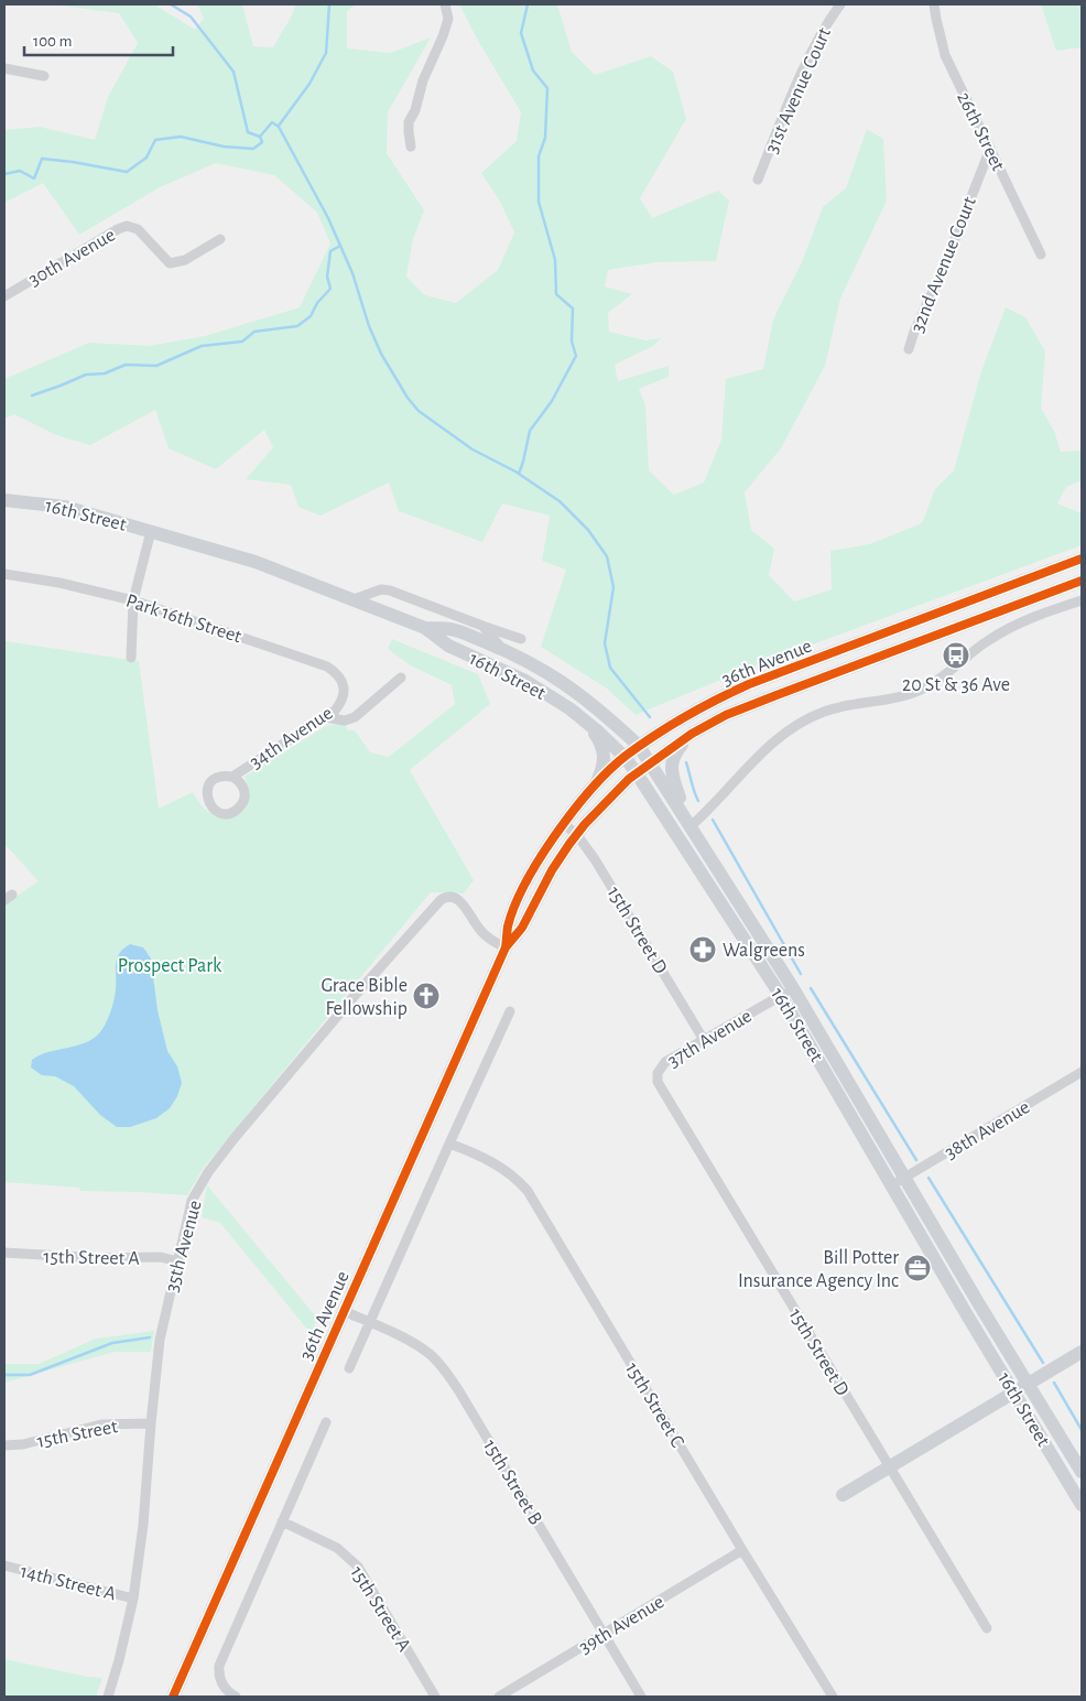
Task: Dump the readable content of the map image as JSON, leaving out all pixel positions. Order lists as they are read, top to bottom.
{
  "streets": {
    "main road": ["16th Street", "36th Avenue"],
    "street": [
      "31st Avenue Court",
      "26th Street",
      "30th Avenue",
      "32nd Avenue Court",
      "Park 16th Street",
      "34th Avenue",
      "15th Street D",
      "37th Avenue",
      "38th Avenue",
      "35th Avenue",
      "15th Street A",
      "15th Street C",
      "15th Street",
      "15th Street B",
      "14th Street A",
      "39th Avenue"
    ]
  },
  "crossings": [
    ["26th Street", "32nd Avenue Court"],
    ["16th Street", "36th Avenue"],
    ["16th Street", "37th Avenue"],
    ["16th Street", "38th Avenue"],
    ["Park 16th Street", "34th Avenue"],
    ["36th Avenue", "15th Street D"],
    ["36th Avenue", "35th Avenue"],
    ["36th Avenue", "15th Street B"],
    ["15th Street D", "37th Avenue"],
    ["35th Avenue", "15th Street A"],
    ["35th Avenue", "15th Street"],
    ["35th Avenue", "14th Street A"],
    ["15th Street C", "39th Avenue"],
    ["15th Street B", "39th Avenue"]
  ],
  "parks": ["Prospect Park"],
  "places": {
    "bus stop": ["20 St & 36 Ave"],
    "pharmacy": ["Walgreens"],
    "church": ["Grace Bible Fellowship"],
    "office": ["Bill Potter Insurance Agency Inc"]
  },
  "scale_bar": "100 m"
}
